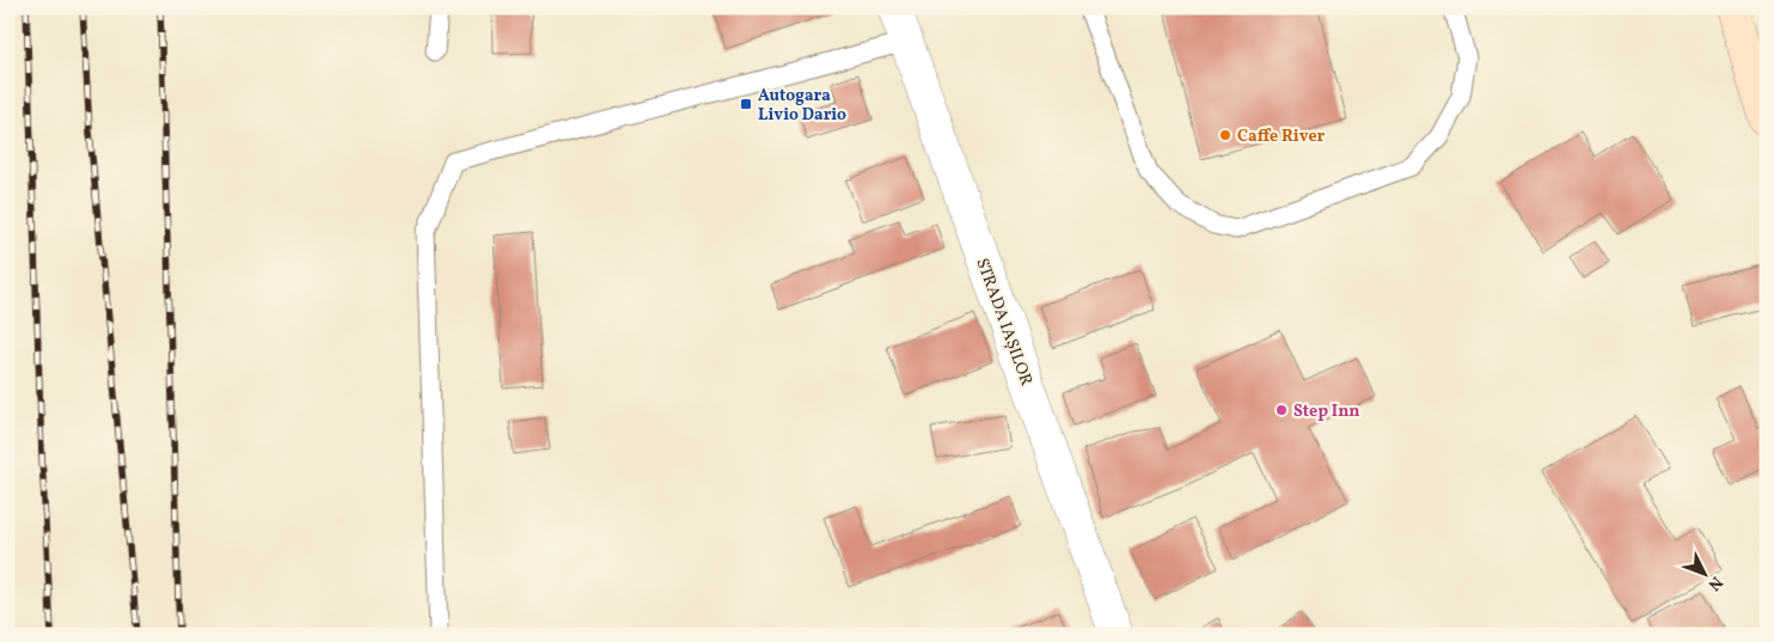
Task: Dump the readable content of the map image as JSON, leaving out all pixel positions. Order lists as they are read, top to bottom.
{
  "streets": {
    "street": ["STRADA IAȘILOR"]
  },
  "places": {
    "transit": ["Autogara Livio Dario"],
    "other": ["Caffe River", "Step Inn"]
  },
  "north": "bottom right"
}
